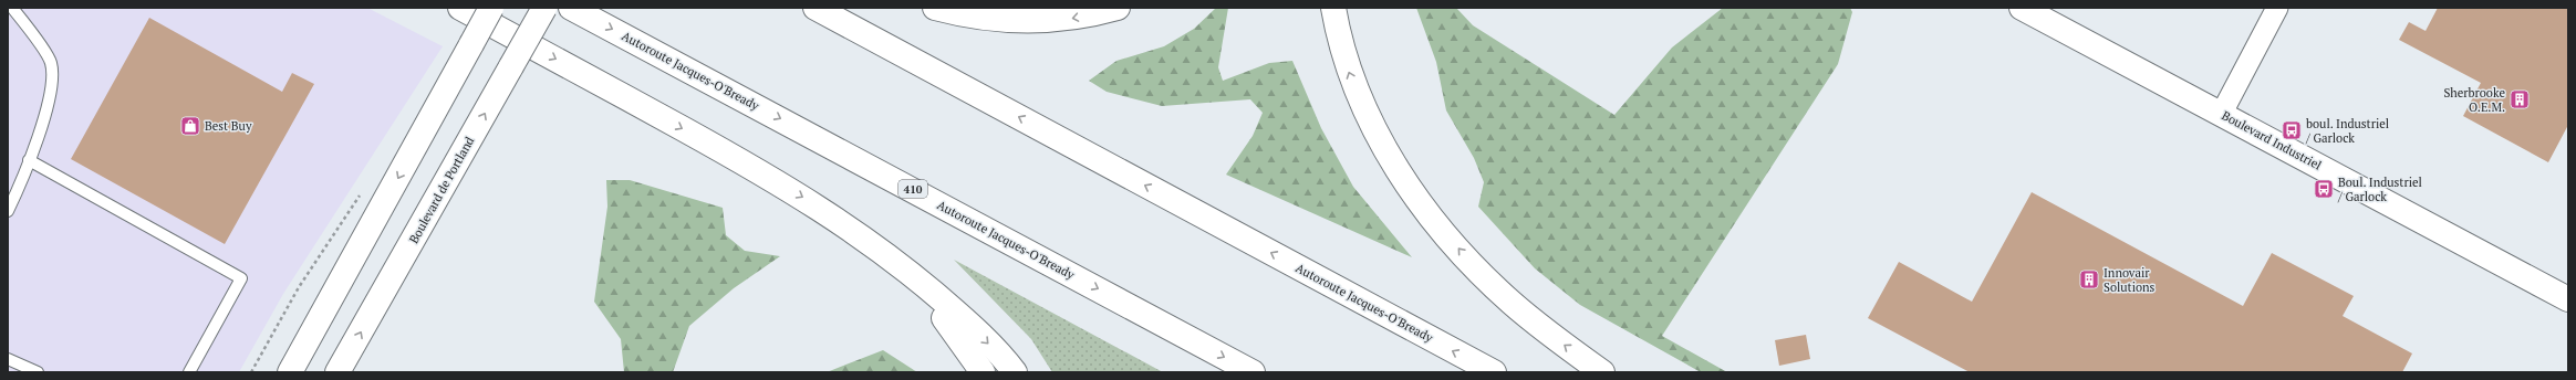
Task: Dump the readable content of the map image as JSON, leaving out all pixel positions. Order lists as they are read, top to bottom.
{
  "streets": {
    "main road": [
      "Autoroute Jacques-O'Bready",
      "Boulevard Industriel",
      "410",
      "Boulevard de Portland"
    ]
  },
  "places": {
    "building": ["Sherbrooke O.E.M.", "Innovair Solutions"],
    "shop": ["Best Buy"],
    "bus stop": ["boul. Industriel / Garlock", "Boul. Industriel / Garlock"]
  }
}
